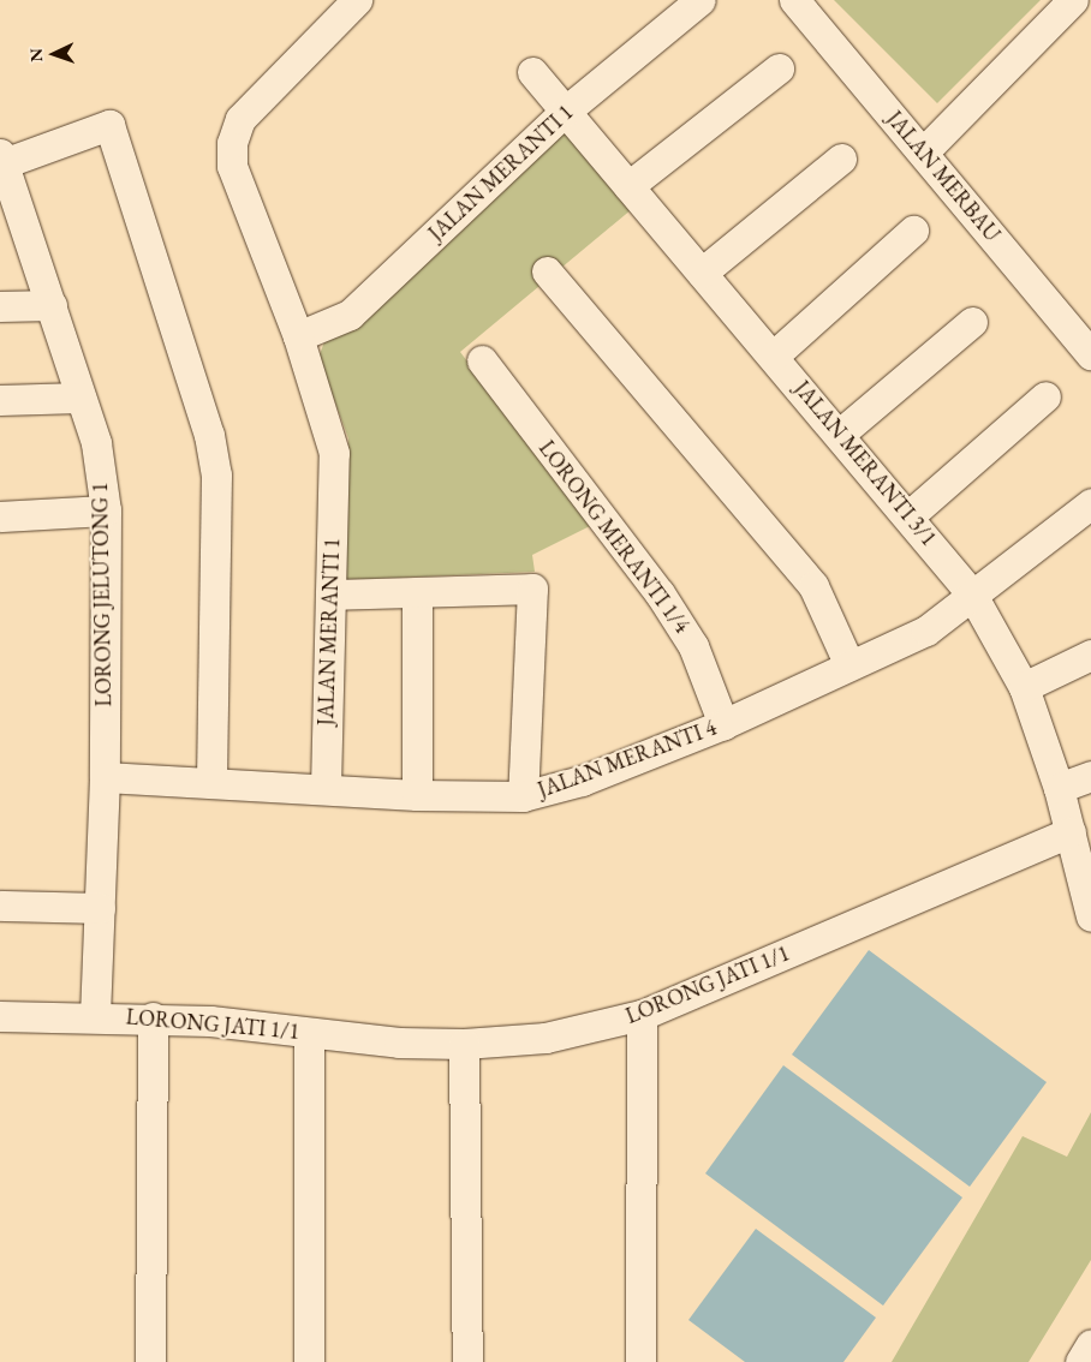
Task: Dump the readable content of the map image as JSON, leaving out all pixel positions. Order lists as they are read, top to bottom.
{
  "streets": {
    "street": [
      "JALAN MERANTI 1",
      "JALAN MERBAU",
      "JALAN MERANTI 3/1",
      "LORONG MERANTI 1/4",
      "LORONG JELUTONG 1",
      "JALAN MERANTI 4",
      "LORONG JATI 1/1"
    ]
  },
  "crossings": [
    ["JALAN MERANTI 1", "JALAN MERANTI 3/1"],
    ["JALAN MERANTI 1", "JALAN MERANTI 4"],
    ["JALAN MERANTI 3/1", "JALAN MERANTI 4"],
    ["JALAN MERANTI 3/1", "LORONG JATI 1/1"],
    ["LORONG MERANTI 1/4", "JALAN MERANTI 4"],
    ["LORONG JELUTONG 1", "JALAN MERANTI 4"],
    ["LORONG JELUTONG 1", "LORONG JATI 1/1"]
  ],
  "north": "left"
}
